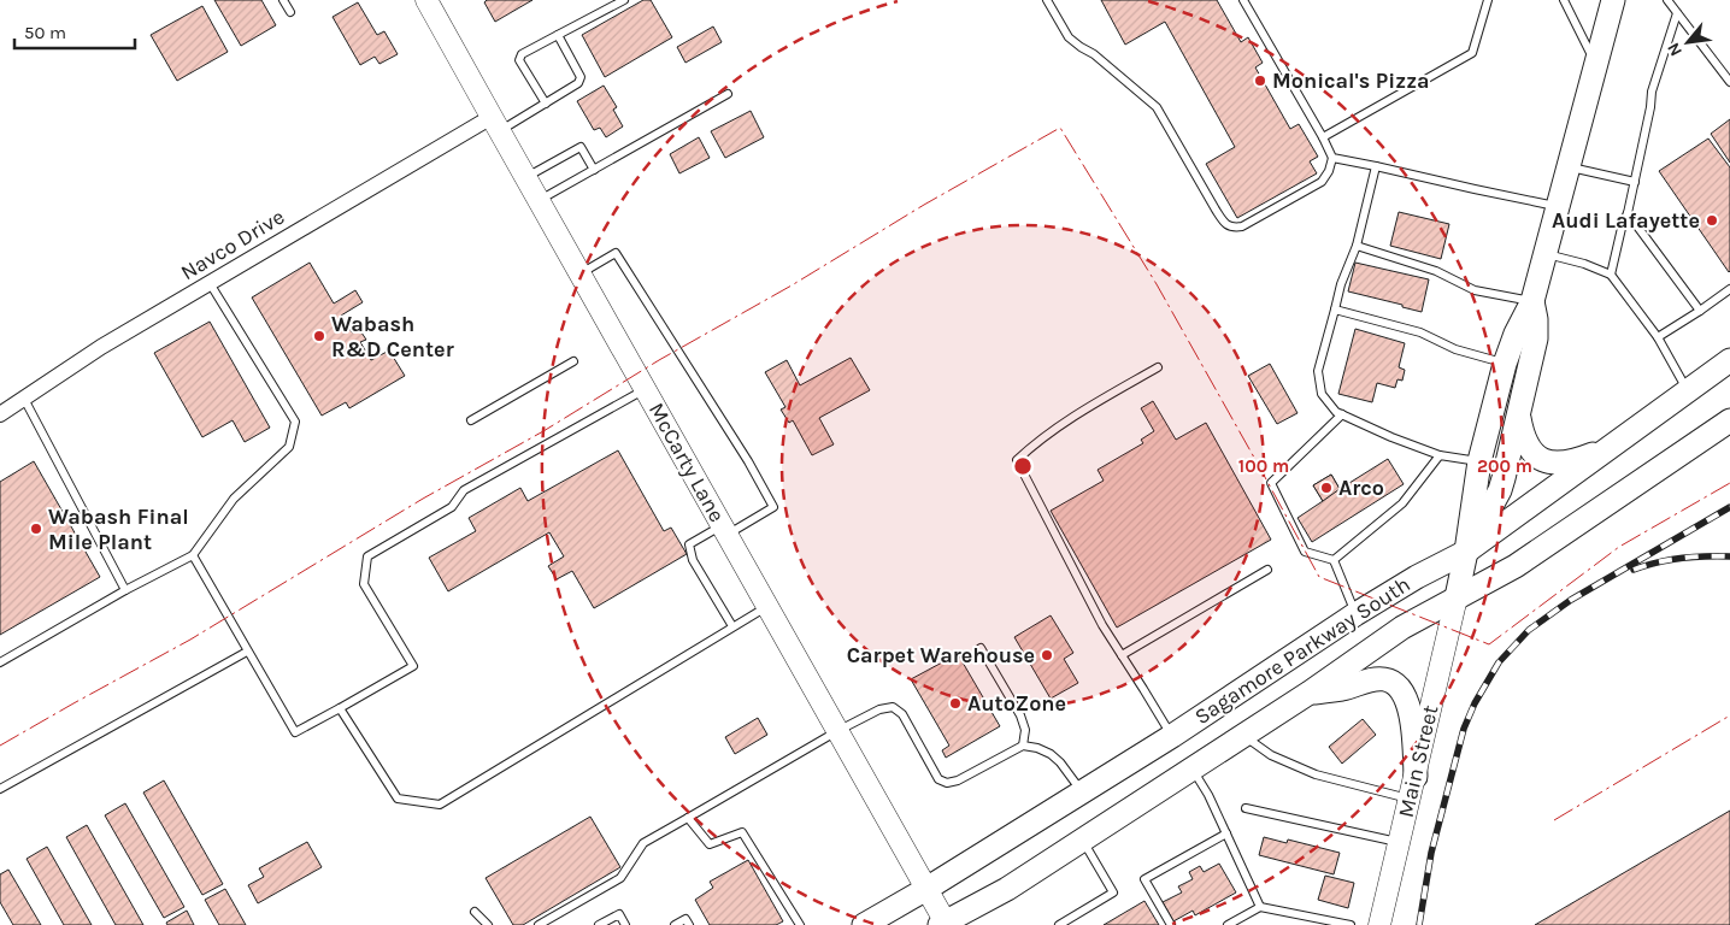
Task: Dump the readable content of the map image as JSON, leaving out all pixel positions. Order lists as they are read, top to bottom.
{
  "streets": {
    "main road": ["McCarty Lane", "Sagamore Parkway South", "Main Street"],
    "street": ["Navco Drive"]
  },
  "crossings": [
    ["Navco Drive", "McCarty Lane"],
    ["McCarty Lane", "Sagamore Parkway South"],
    ["Sagamore Parkway South", "Main Street"]
  ],
  "places": [
    "Monical's Pizza",
    "Audi Lafayette",
    "Wabash R&D Center",
    "Arco",
    "Wabash Final Mile Plant",
    "Carpet Warehouse",
    "AutoZone"
  ],
  "scale_bar": "50 m",
  "north": "bottom left",
  "rings": ["100 m", "200 m"]
}
